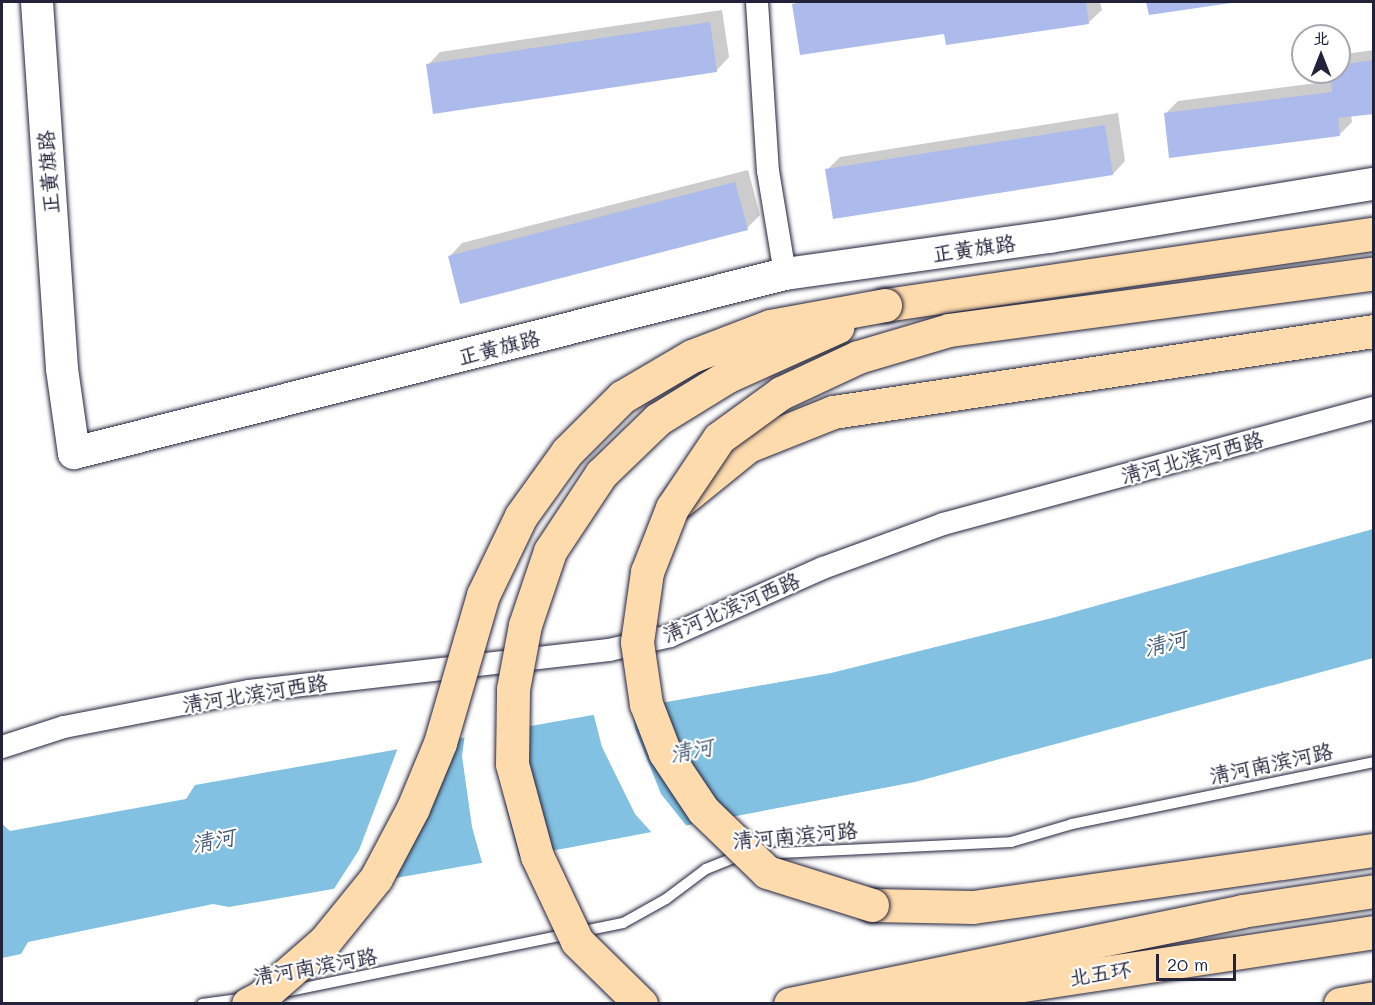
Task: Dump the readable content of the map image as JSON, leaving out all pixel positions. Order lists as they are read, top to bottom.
{
  "streets": {
    "highway": ["北五环"],
    "street": ["正黄旗路", "清河北滨河西路"],
    "lane": ["清河南滨河路"]
  },
  "water": ["清河"],
  "scale_bar": "20 m",
  "north": "top"
}
